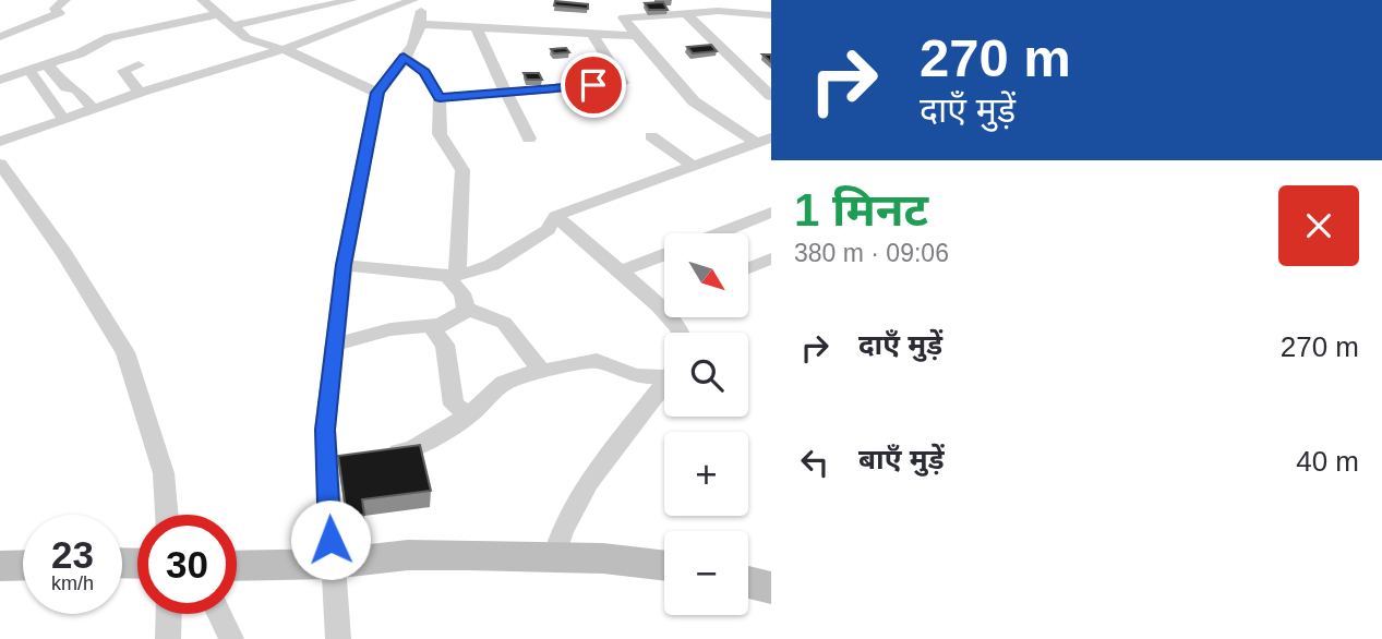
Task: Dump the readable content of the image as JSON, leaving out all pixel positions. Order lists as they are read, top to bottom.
{
  "north": "bottom right",
  "page": {
    "turn": ["270 m", "दाएँ मुड़ें"],
    "heading": ["1 मिनट", "380 m · 09:06"],
    "map_buttons": ["+", "−"],
    "list": [
      {
        "name": "दाएँ मुड़ें",
        "value": "270 m"
      },
      {
        "name": "बाएँ मुड़ें",
        "value": "40 m"
      }
    ],
    "speed": "23 km/h",
    "limit": "30"
  }
}
